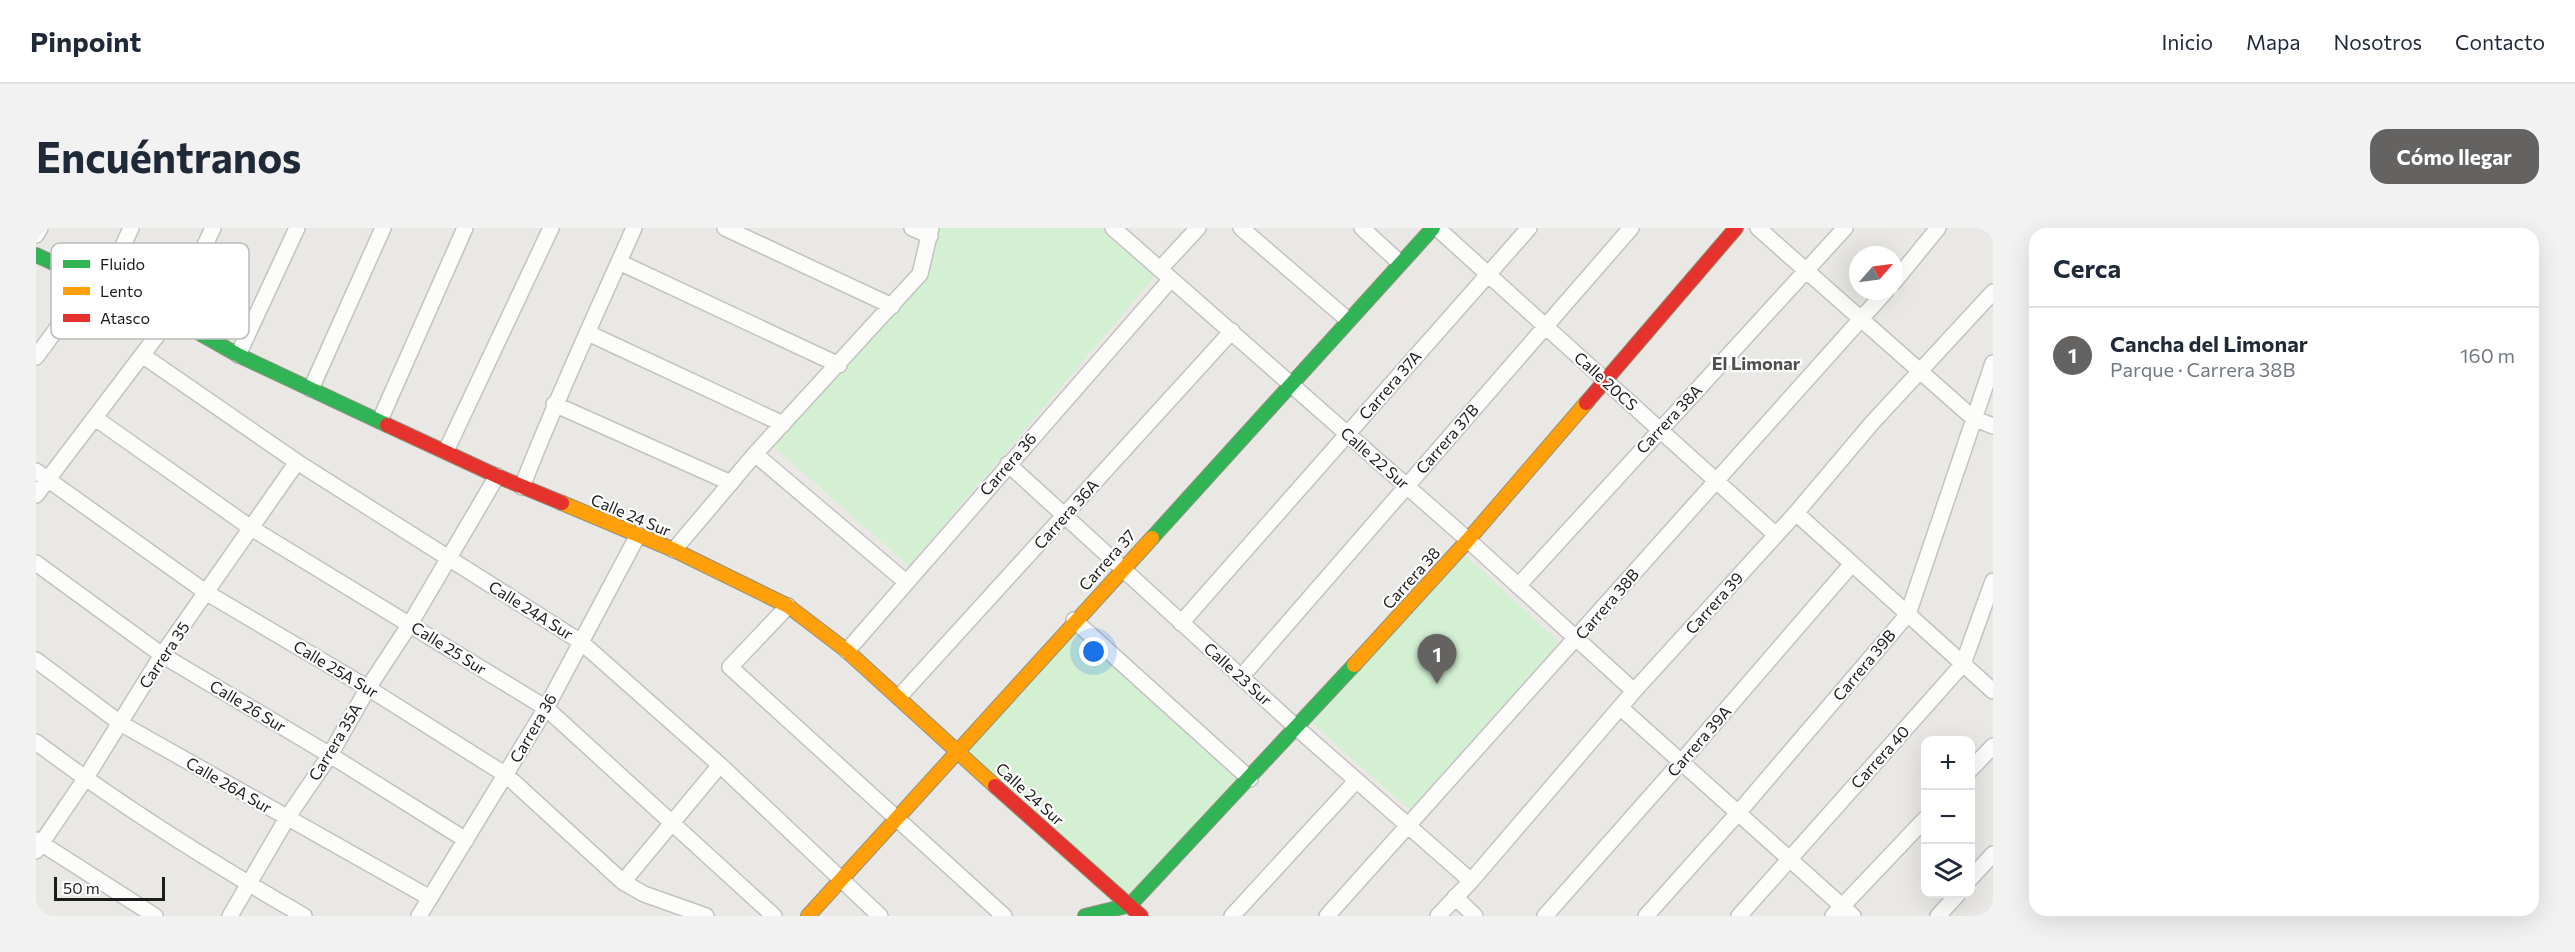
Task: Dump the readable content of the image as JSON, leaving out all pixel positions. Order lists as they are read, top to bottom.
{
  "streets": {
    "street": [
      "Calle 20CS",
      "Carrera 37A",
      "Carrera 38A",
      "Carrera 37B",
      "Calle 22 Sur",
      "Carrera 36",
      "Carrera 36A",
      "Calle 24 Sur",
      "Carrera 37",
      "Carrera 38",
      "Carrera 39",
      "Carrera 38B",
      "Calle 24A Sur",
      "Calle 25 Sur",
      "Carrera 35",
      "Carrera 39B",
      "Calle 25A Sur",
      "Calle 23 Sur",
      "Calle 26 Sur",
      "Carrera 39A",
      "Carrera 35A",
      "Carrera 40",
      "Calle 26A Sur"
    ]
  },
  "crossings": [
    ["Calle 20CS", "Carrera 37A"],
    ["Calle 20CS", "Carrera 38A"],
    ["Calle 20CS", "Carrera 37B"],
    ["Calle 20CS", "Carrera 37"],
    ["Calle 20CS", "Carrera 38"],
    ["Calle 20CS", "Carrera 39"],
    ["Calle 20CS", "Carrera 38B"],
    ["Carrera 37A", "Calle 22 Sur"],
    ["Carrera 37A", "Calle 23 Sur"],
    ["Carrera 38A", "Calle 22 Sur"],
    ["Carrera 37B", "Calle 22 Sur"],
    ["Carrera 37B", "Calle 23 Sur"],
    ["Calle 22 Sur", "Carrera 36"],
    ["Calle 22 Sur", "Carrera 36A"],
    ["Calle 22 Sur", "Carrera 37"],
    ["Calle 22 Sur", "Carrera 38"],
    ["Calle 22 Sur", "Carrera 39"],
    ["Calle 22 Sur", "Carrera 38B"],
    ["Carrera 36", "Calle 24 Sur"],
    ["Carrera 36", "Calle 24A Sur"],
    ["Carrera 36", "Calle 25 Sur"],
    ["Carrera 36", "Calle 25A Sur"],
    ["Carrera 36", "Calle 23 Sur"],
    ["Carrera 36", "Calle 26 Sur"],
    ["Carrera 36", "Calle 26A Sur"],
    ["Carrera 36A", "Calle 24 Sur"],
    ["Carrera 36A", "Calle 23 Sur"],
    ["Calle 24 Sur", "Carrera 37"],
    ["Calle 24 Sur", "Carrera 38"],
    ["Calle 24 Sur", "Carrera 35A"],
    ["Carrera 37", "Calle 24A Sur"],
    ["Carrera 37", "Calle 23 Sur"],
    ["Carrera 38", "Calle 23 Sur"],
    ["Carrera 39", "Calle 23 Sur"],
    ["Carrera 38B", "Calle 23 Sur"],
    ["Calle 24A Sur", "Carrera 35"],
    ["Calle 24A Sur", "Carrera 35A"],
    ["Calle 25 Sur", "Carrera 35"],
    ["Calle 25 Sur", "Carrera 35A"],
    ["Carrera 35", "Calle 25A Sur"],
    ["Carrera 35", "Calle 26 Sur"],
    ["Carrera 35", "Calle 26A Sur"],
    ["Calle 25A Sur", "Carrera 35A"],
    ["Calle 26 Sur", "Carrera 35A"],
    ["Carrera 35A", "Calle 26A Sur"]
  ],
  "districts": ["El Limonar"],
  "legend": ["Fluido", "Lento", "Atasco"],
  "scale_bar": "50 m",
  "north": "top right",
  "page": {
    "header": "Pinpoint",
    "nav": [
      "Inicio",
      "Mapa",
      "Nosotros",
      "Contacto"
    ],
    "buttons": "Cómo llegar",
    "title": "Encuéntranos",
    "heading": "Cerca",
    "list": [
      {
        "mark": "1",
        "name": "Cancha del Limonar",
        "note": "Parque · Carrera 38B",
        "value": "160 m"
      }
    ],
    "pins": "1",
    "map_buttons": ["+", "−"],
    "scale": "50 m"
  }
}
